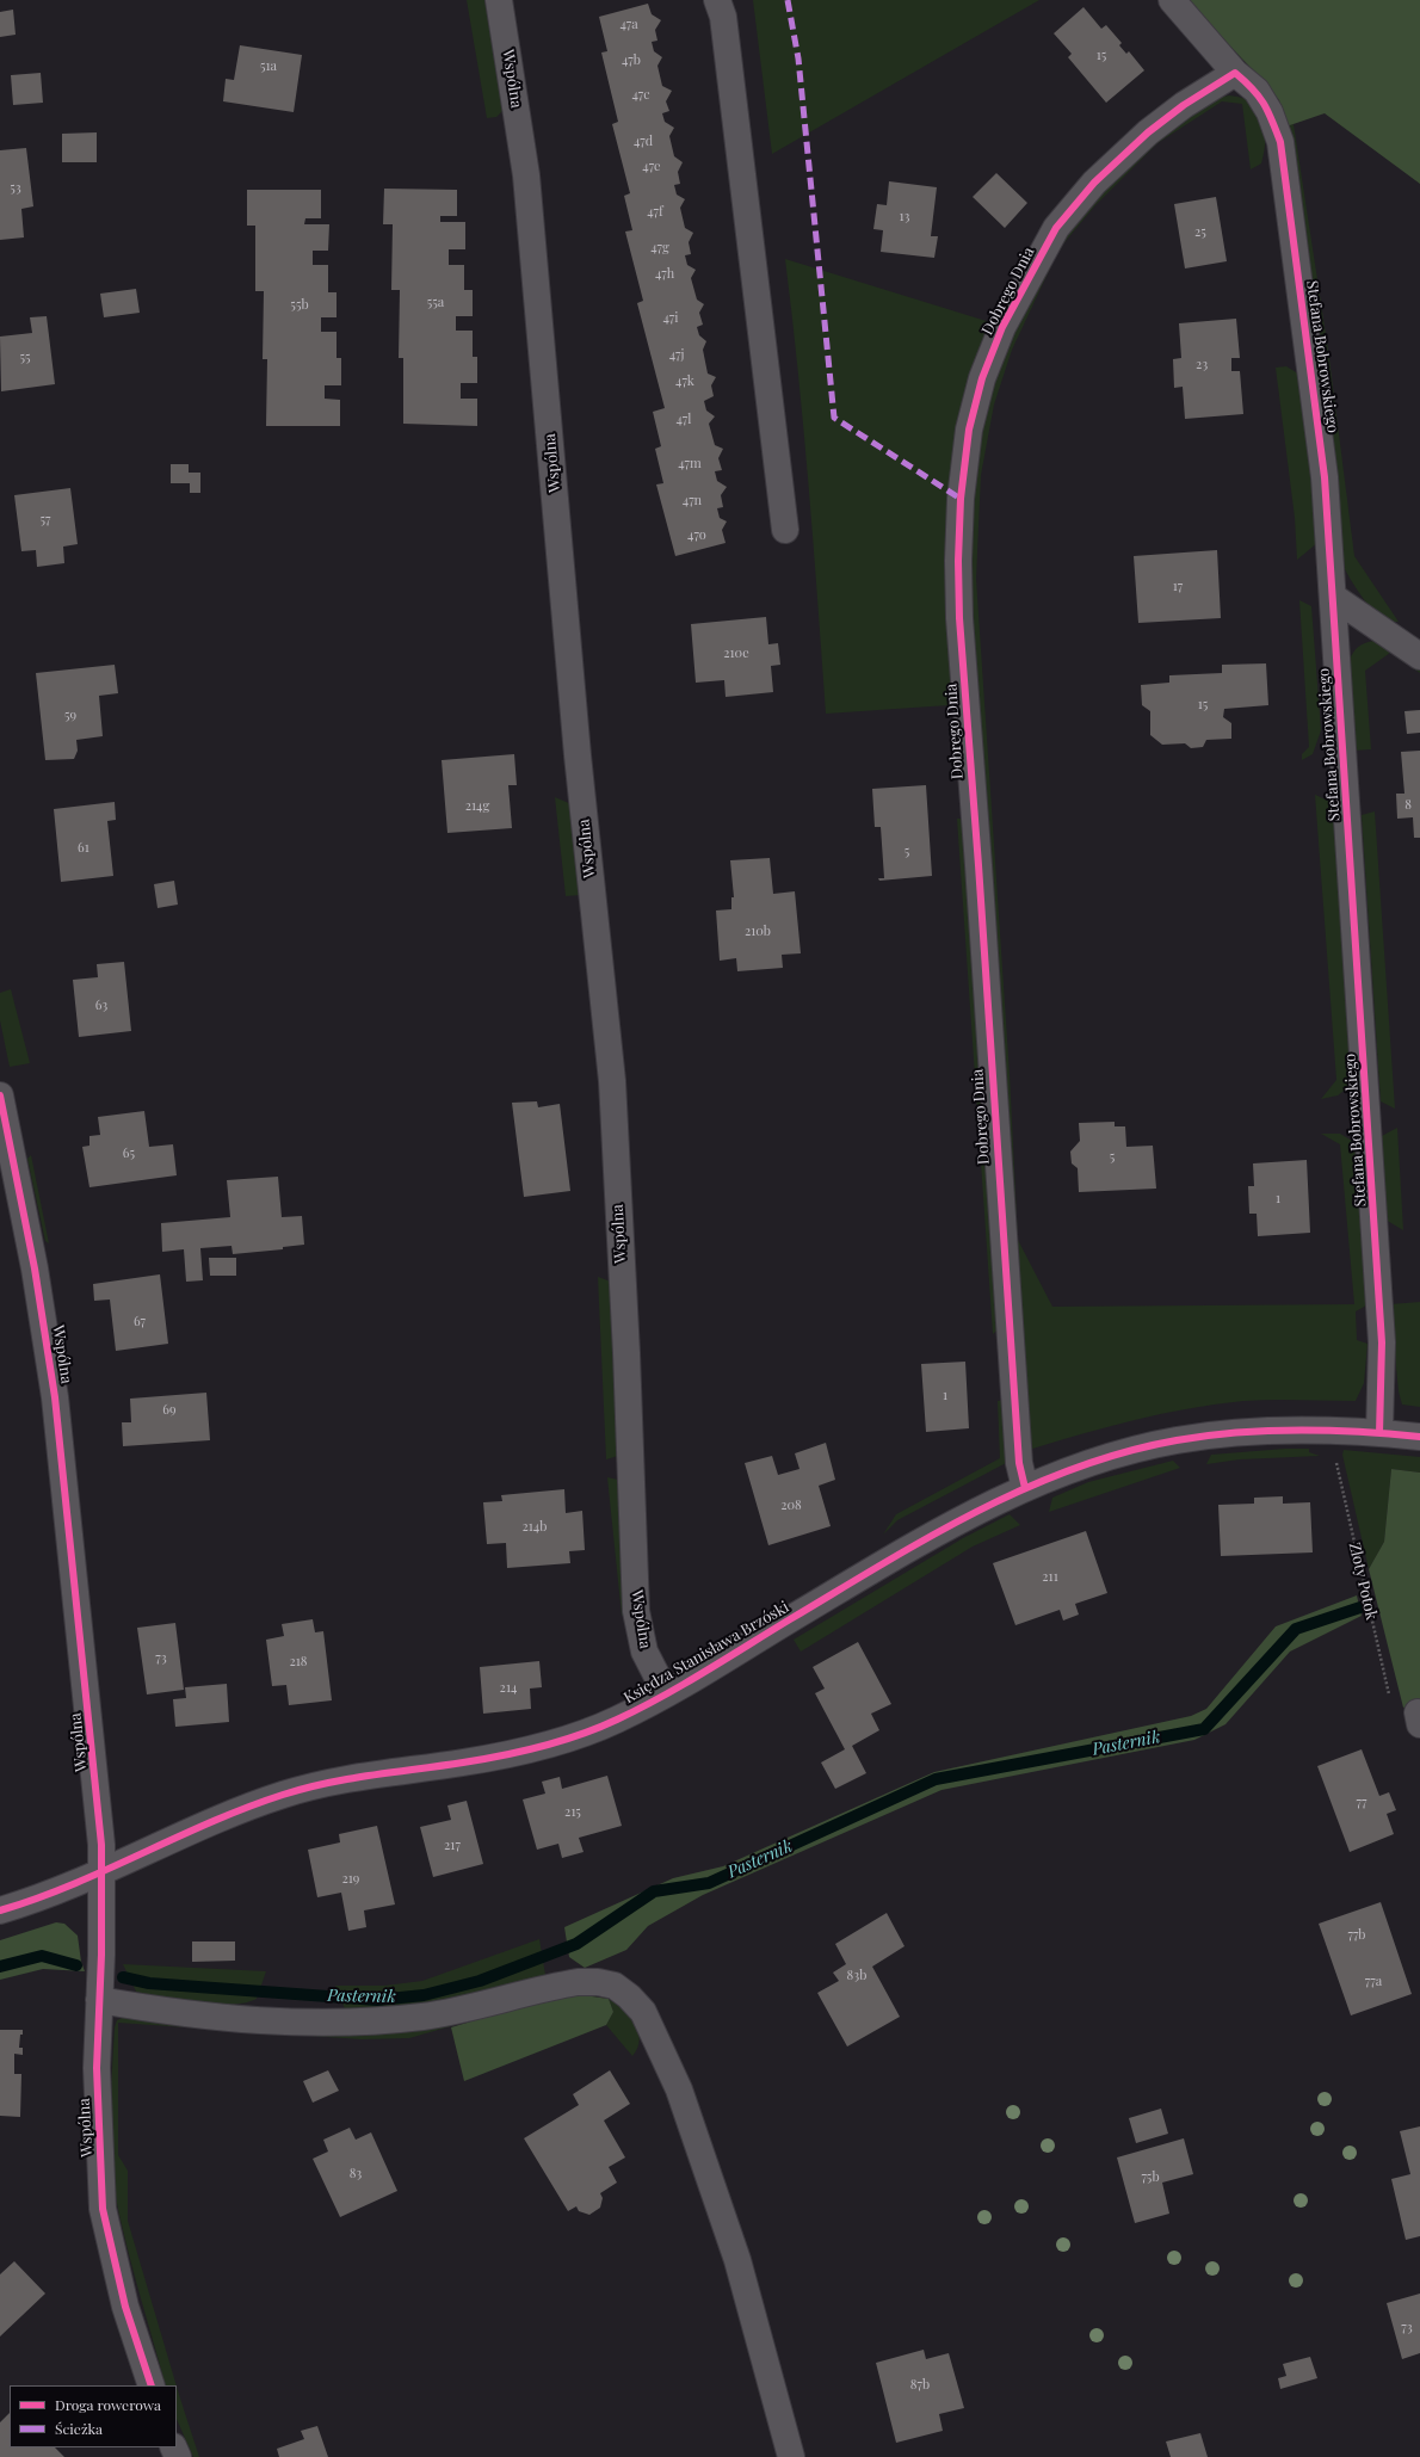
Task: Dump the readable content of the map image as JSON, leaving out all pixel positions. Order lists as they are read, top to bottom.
{
  "streets": {
    "street": [
      "Wspólna",
      "Dobrego Dnia",
      "Stefana Bobrowskiego",
      "Księdza Stanisława Brzóski"
    ],
    "path": ["Złoty Potok"]
  },
  "crossings": [
    ["Wspólna", "Księdza Stanisława Brzóski"],
    ["Dobrego Dnia", "Stefana Bobrowskiego"],
    ["Dobrego Dnia", "Księdza Stanisława Brzóski"],
    ["Stefana Bobrowskiego", "Księdza Stanisława Brzóski"],
    ["Złoty Potok", "Księdza Stanisława Brzóski"]
  ],
  "water": ["Pasternik"],
  "house_numbers": [
    "47a",
    "15",
    "47b",
    "51a",
    "47c",
    "47d",
    "47e",
    "53",
    "47f",
    "13",
    "25",
    "47g",
    "47h",
    "55a",
    "55b",
    "47i",
    "47j",
    "55",
    "23",
    "47k",
    "47l",
    "47m",
    "47n",
    "57",
    "47o",
    "17",
    "210e",
    "15",
    "59",
    "8",
    "214g",
    "61",
    "5",
    "210b",
    "63",
    "65",
    "5",
    "1",
    "67",
    "1",
    "69",
    "208",
    "214b",
    "211",
    "73",
    "218",
    "214",
    "77",
    "215",
    "217",
    "219",
    "77b",
    "83b",
    "77a",
    "83",
    "75b",
    "73",
    "87b"
  ],
  "legend": ["Droga rowerowa", "Ścieżka"]
}
